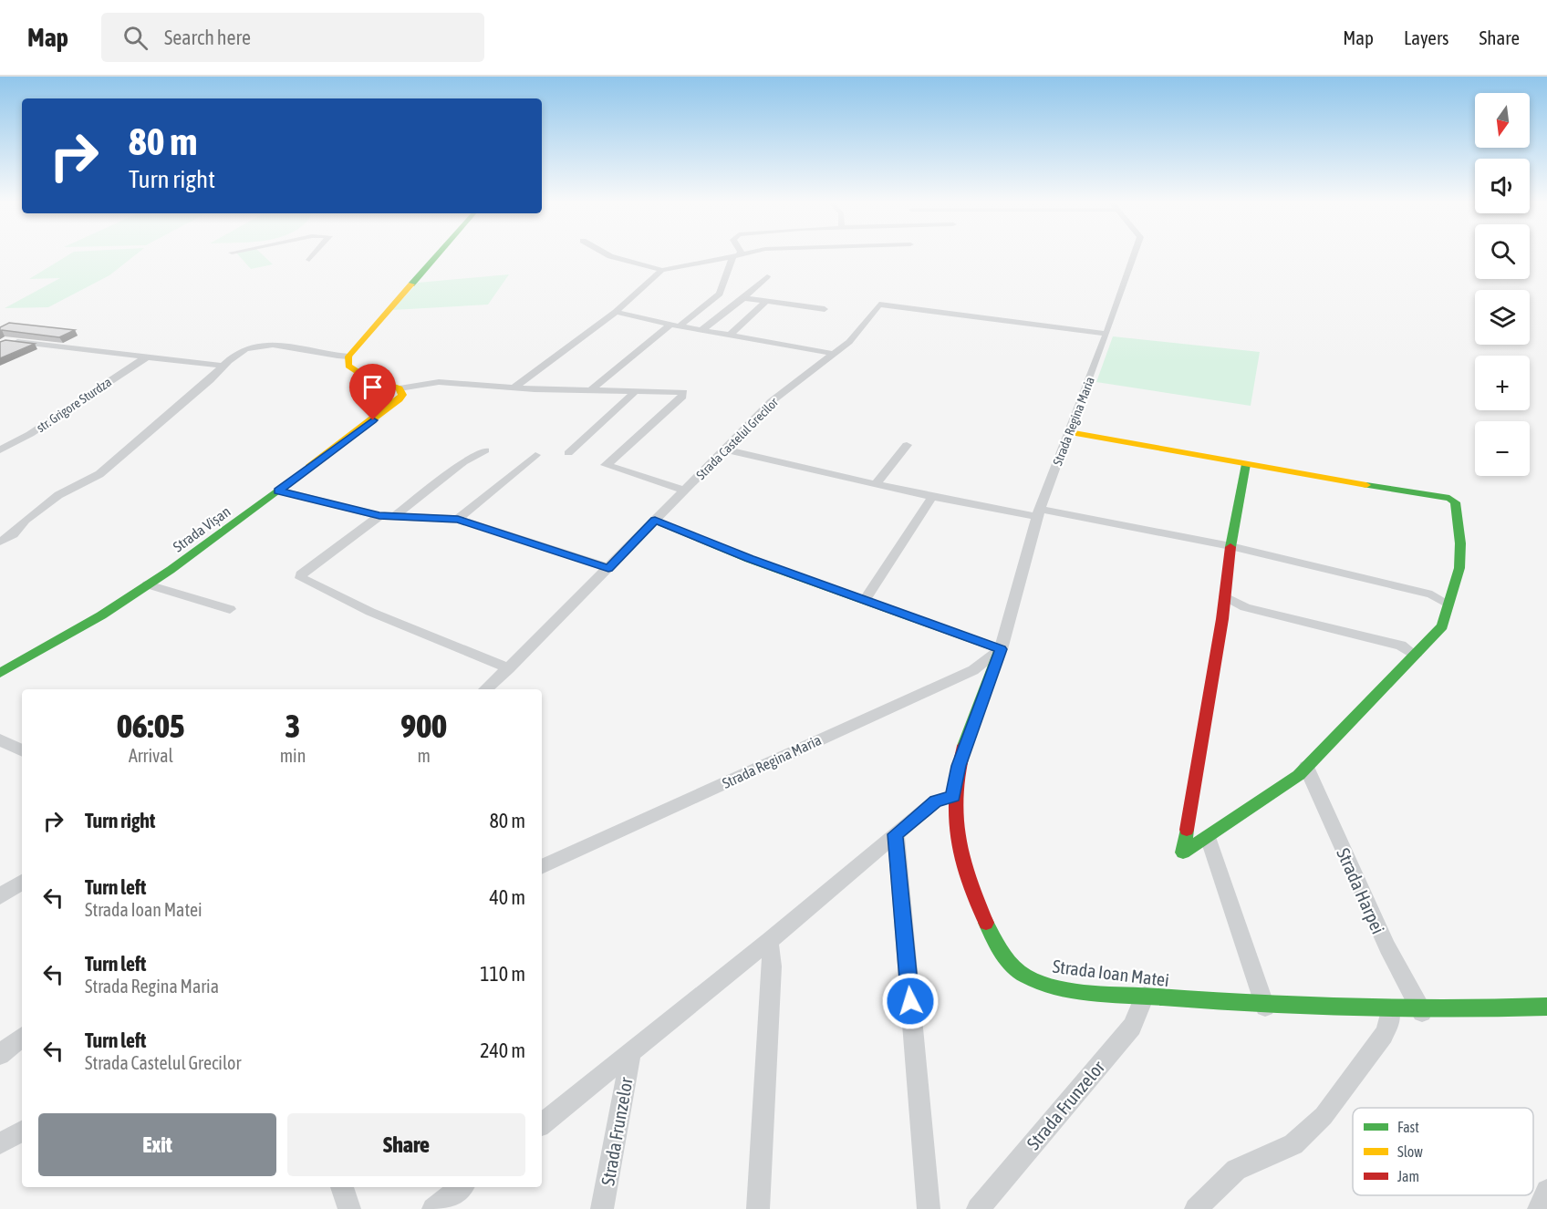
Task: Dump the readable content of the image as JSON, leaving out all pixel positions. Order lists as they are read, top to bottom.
{
  "streets": {
    "street": [
      "str. Grigore Sturdza",
      "Strada Regina Maria",
      "Strada Castelul Grecilor",
      "Strada Vișan",
      "Strada Harpei",
      "Strada Ioan Matei",
      "Strada Frunzelor"
    ]
  },
  "crossings": [
    ["Strada Regina Maria", "Strada Castelul Grecilor"],
    ["Strada Regina Maria", "Strada Ioan Matei"],
    ["Strada Harpei", "Strada Ioan Matei"],
    ["Strada Ioan Matei", "Strada Frunzelor"]
  ],
  "legend": ["Fast", "Slow", "Jam"],
  "north": "bottom",
  "page": {
    "header": "Map",
    "search": "Search here",
    "nav": ["Map", "Layers", "Share"],
    "map_buttons": ["+", "−"],
    "turn": ["80 m", "Turn right"],
    "eta": [
      "06:05",
      "Arrival",
      "3",
      "min",
      "900",
      "m"
    ],
    "list": [
      {
        "name": "Turn right",
        "value": "80 m"
      },
      {
        "name": "Turn left",
        "note": "Strada Ioan Matei",
        "value": "40 m"
      },
      {
        "name": "Turn left",
        "note": "Strada Regina Maria",
        "value": "110 m"
      },
      {
        "name": "Turn left",
        "note": "Strada Castelul Grecilor",
        "value": "240 m"
      }
    ],
    "buttons": ["Exit", "Share"]
  }
}
